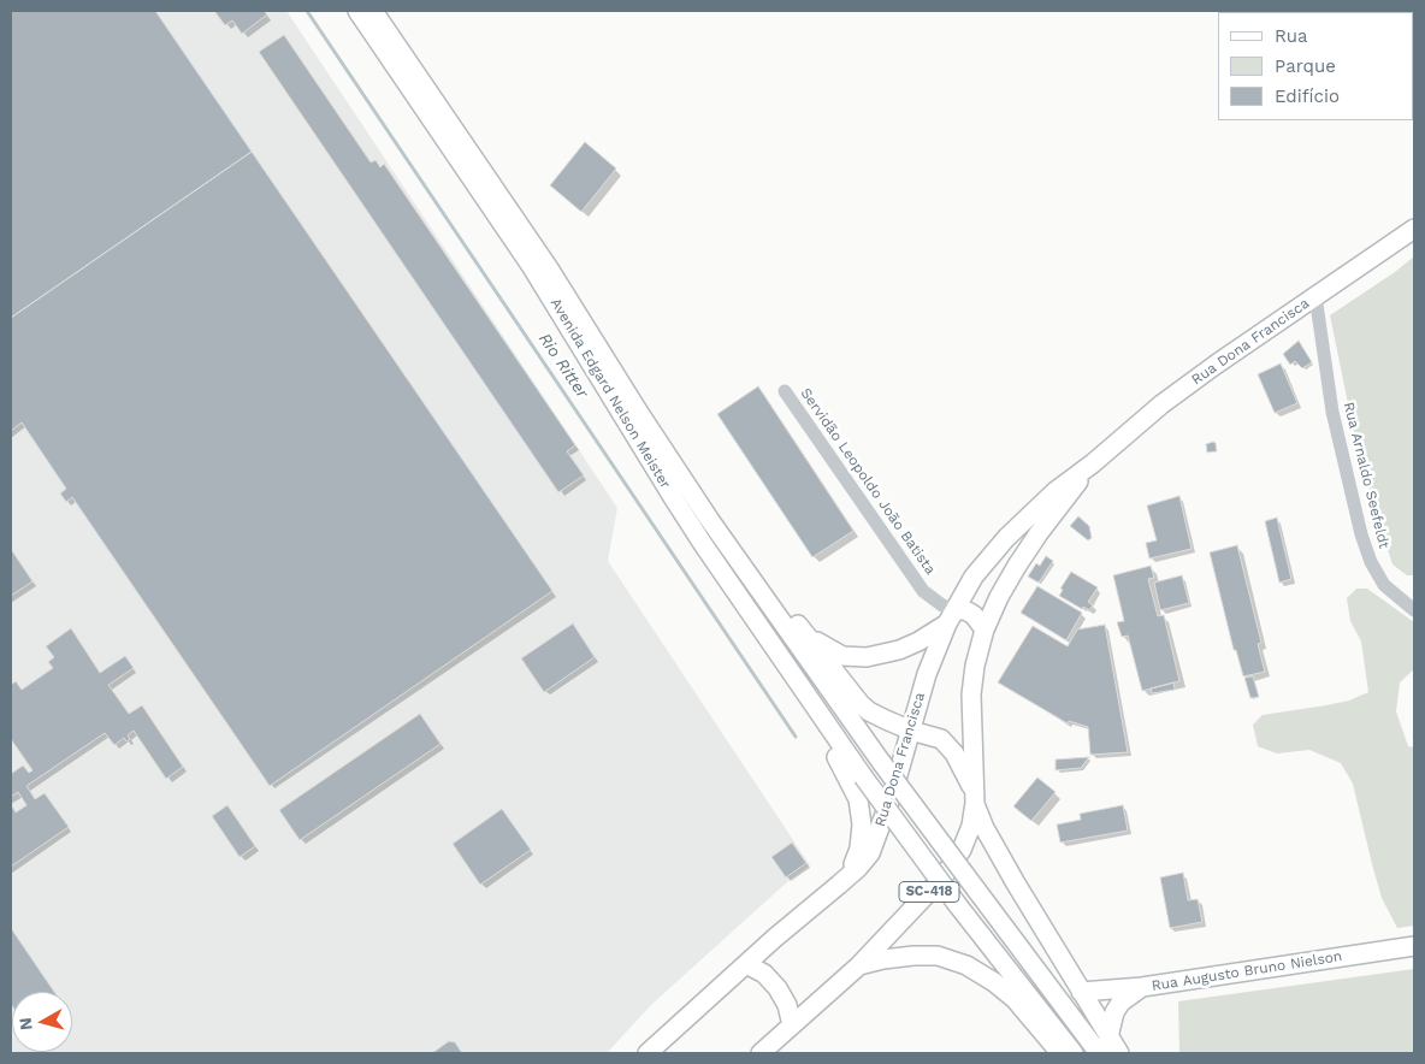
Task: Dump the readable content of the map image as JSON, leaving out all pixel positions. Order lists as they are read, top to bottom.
{
  "streets": {
    "main road": [
      "Rua Dona Francisca",
      "Avenida Edgard Nelson Meister",
      "SC-418",
      "Rua Augusto Bruno Nielson"
    ],
    "street": ["Rua Arnaldo Seefeldt", "Servidão Leopoldo João Batista"]
  },
  "crossings": [
    ["Rua Dona Francisca", "Rua Arnaldo Seefeldt"],
    ["Rua Dona Francisca", "Servidão Leopoldo João Batista"]
  ],
  "water": ["Rio Ritter"],
  "legend": ["Rua", "Parque", "Edifício"],
  "north": "left"
}
